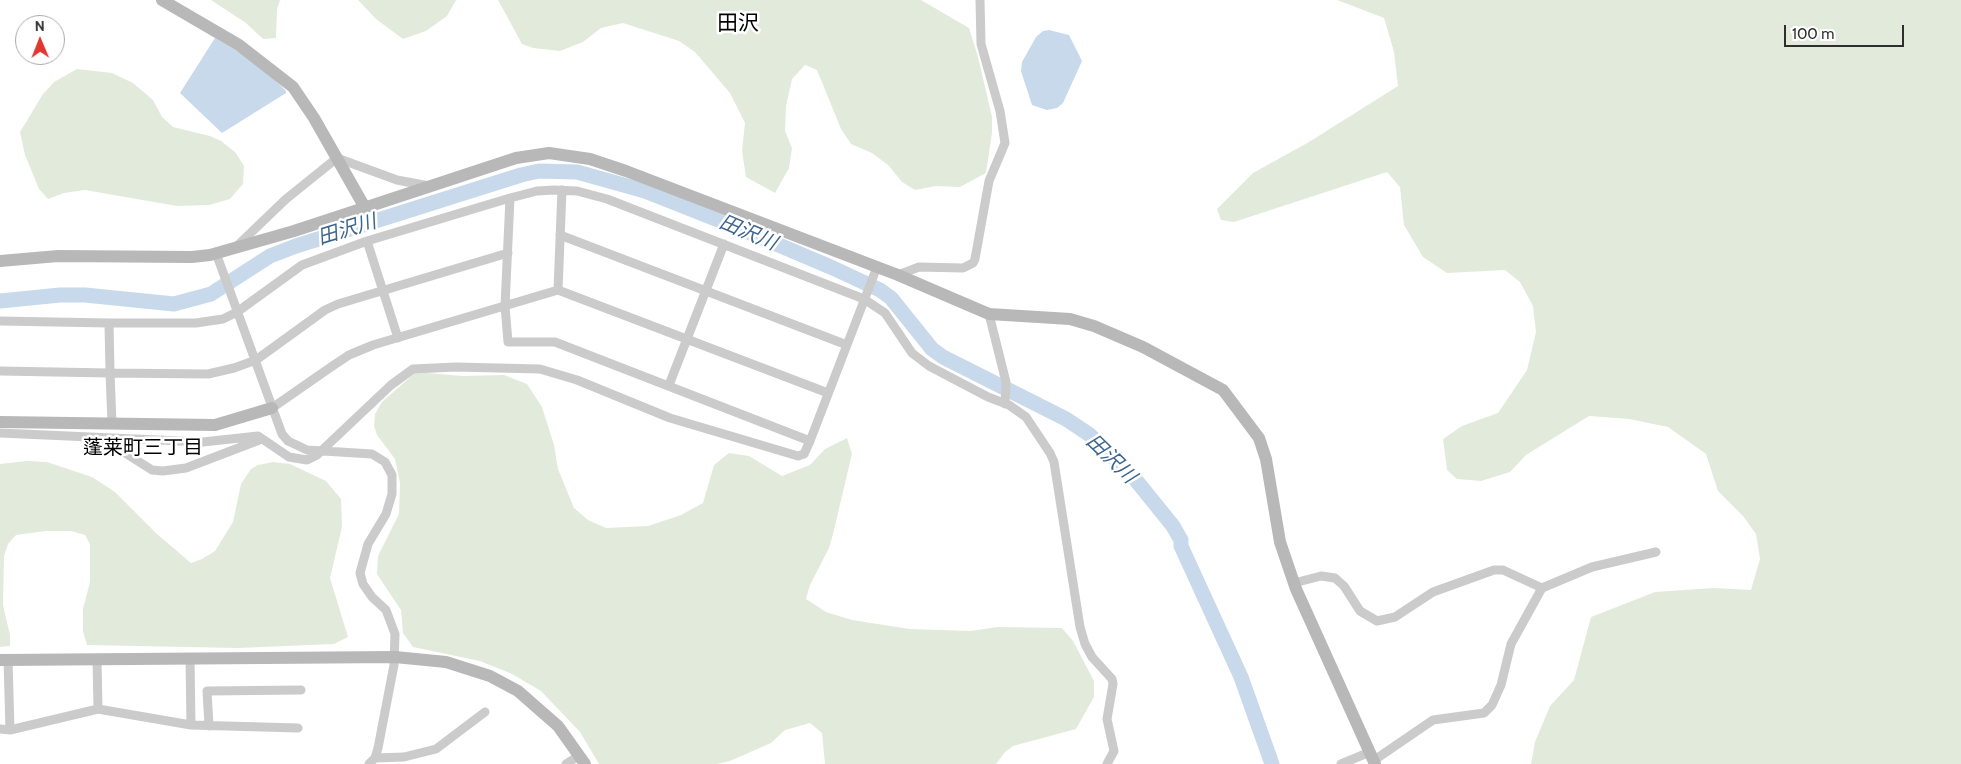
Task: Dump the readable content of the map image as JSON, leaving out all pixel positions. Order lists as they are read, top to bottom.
{
  "districts": ["田沢", "蓬莱町三丁目"],
  "water": ["田沢川"],
  "scale_bar": "100 m",
  "north": "top"
}
